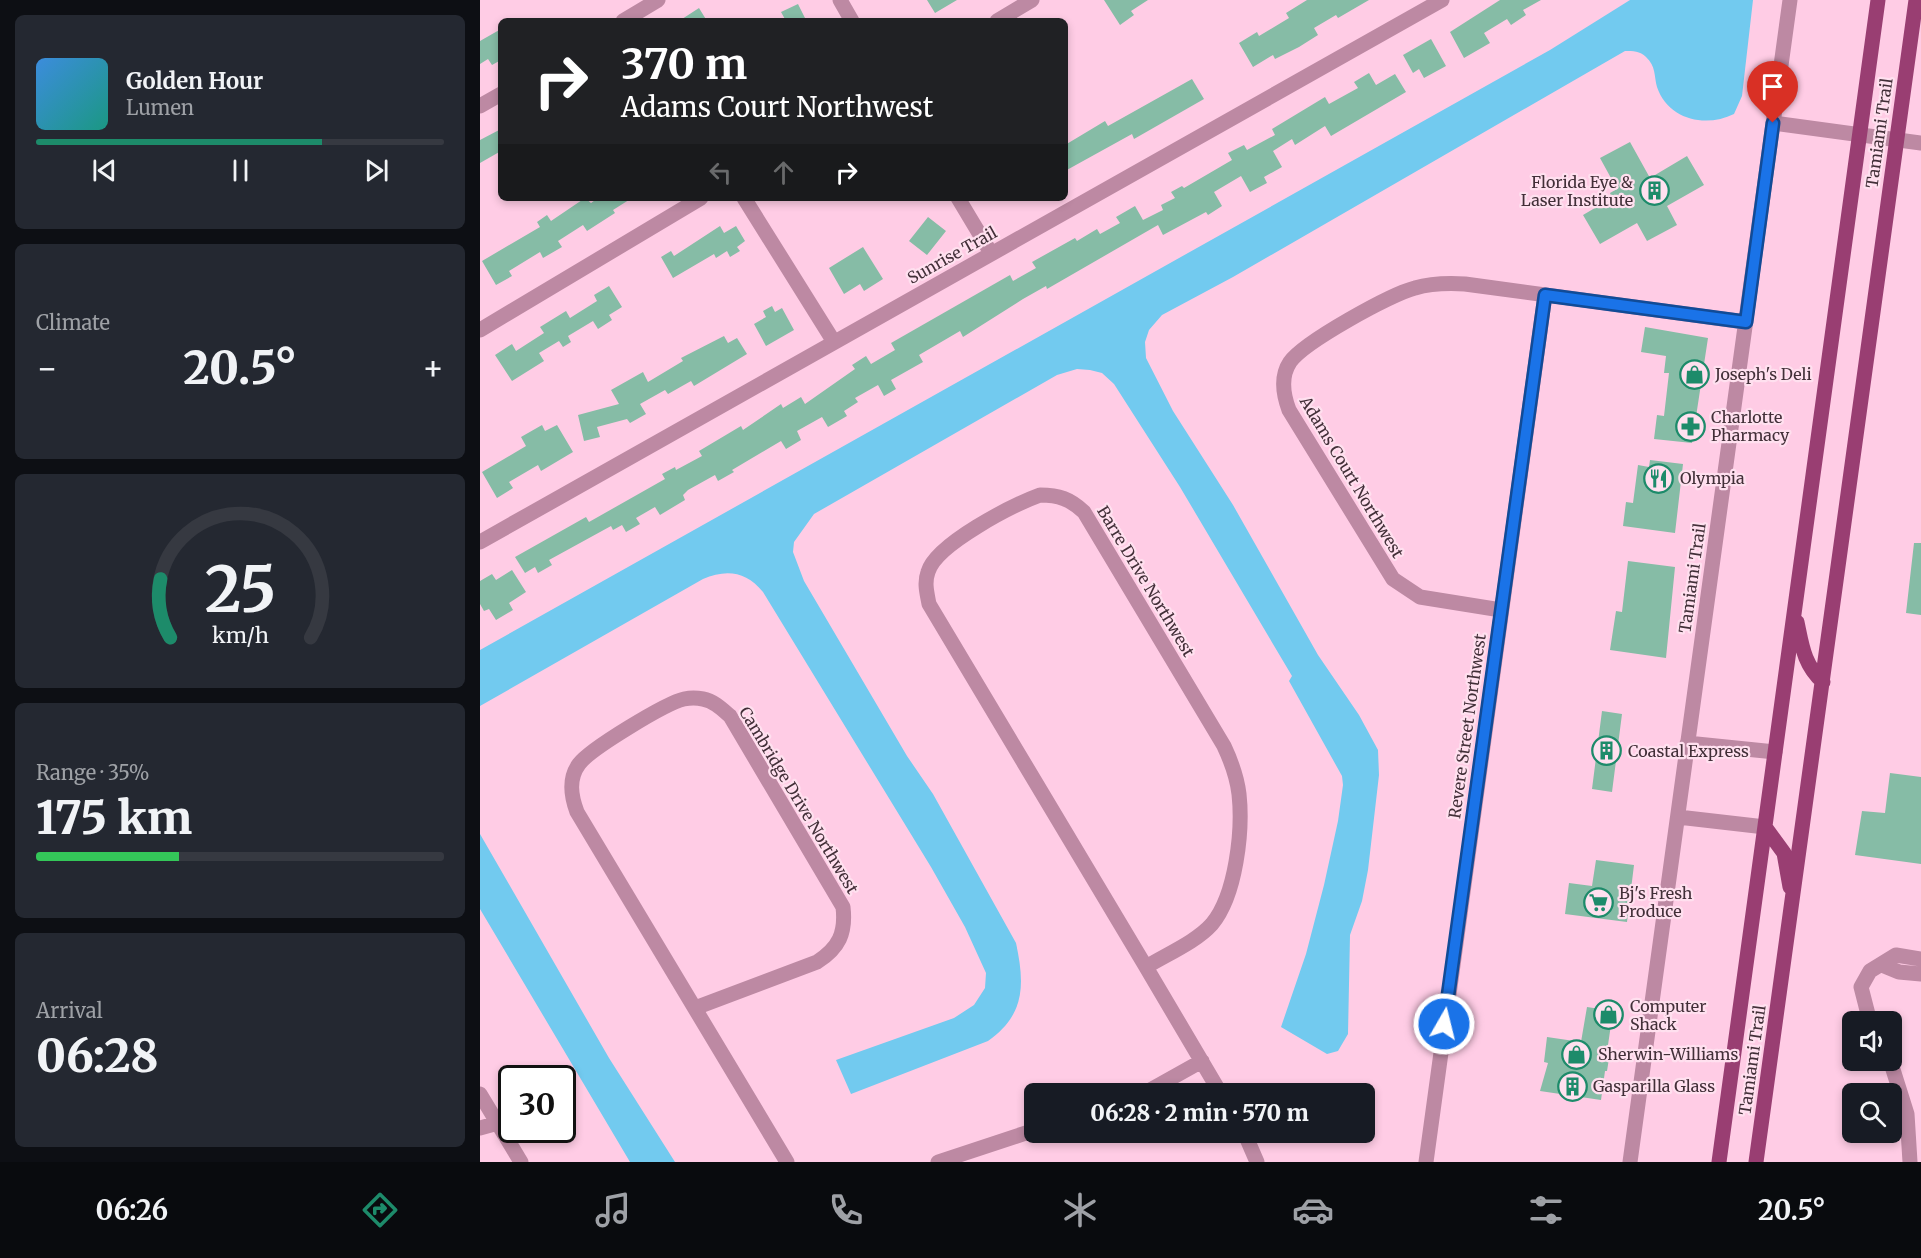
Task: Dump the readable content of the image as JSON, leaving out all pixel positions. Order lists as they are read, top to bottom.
{
  "streets": {
    "main road": ["Tamiami Trail"],
    "street": [
      "Sunrise Trail",
      "Adams Court Northwest",
      "Barre Drive Northwest",
      "Revere Street Northwest",
      "Cambridge Drive Northwest"
    ]
  },
  "crossings": [
    ["Tamiami Trail", "Adams Court Northwest"],
    ["Adams Court Northwest", "Revere Street Northwest"]
  ],
  "places": {
    "building": ["Florida Eye & Laser Institute", "Coastal Express", "Gasparilla Glass"],
    "shop": ["Joseph's Deli", "Computer Shack", "Sherwin-Williams"],
    "pharmacy": ["Charlotte Pharmacy"],
    "restaurant": ["Olympia"],
    "supermarket": ["Bj's Fresh Produce"]
  },
  "page": {
    "turn": ["370 m", "Adams Court Northwest"],
    "song": ["Golden Hour", "Lumen"],
    "tile": [
      "Climate",
      ["Range · 35%", "175 km"],
      ["Arrival", "06:28"]
    ],
    "heat": ["−", "20.5°", "+"],
    "limit": "30",
    "trip": "06:28 · 2 min · 570 m",
    "tabs": ["06:26", "20.5°"],
    "gauge": ["25", "km/h"]
  }
}
